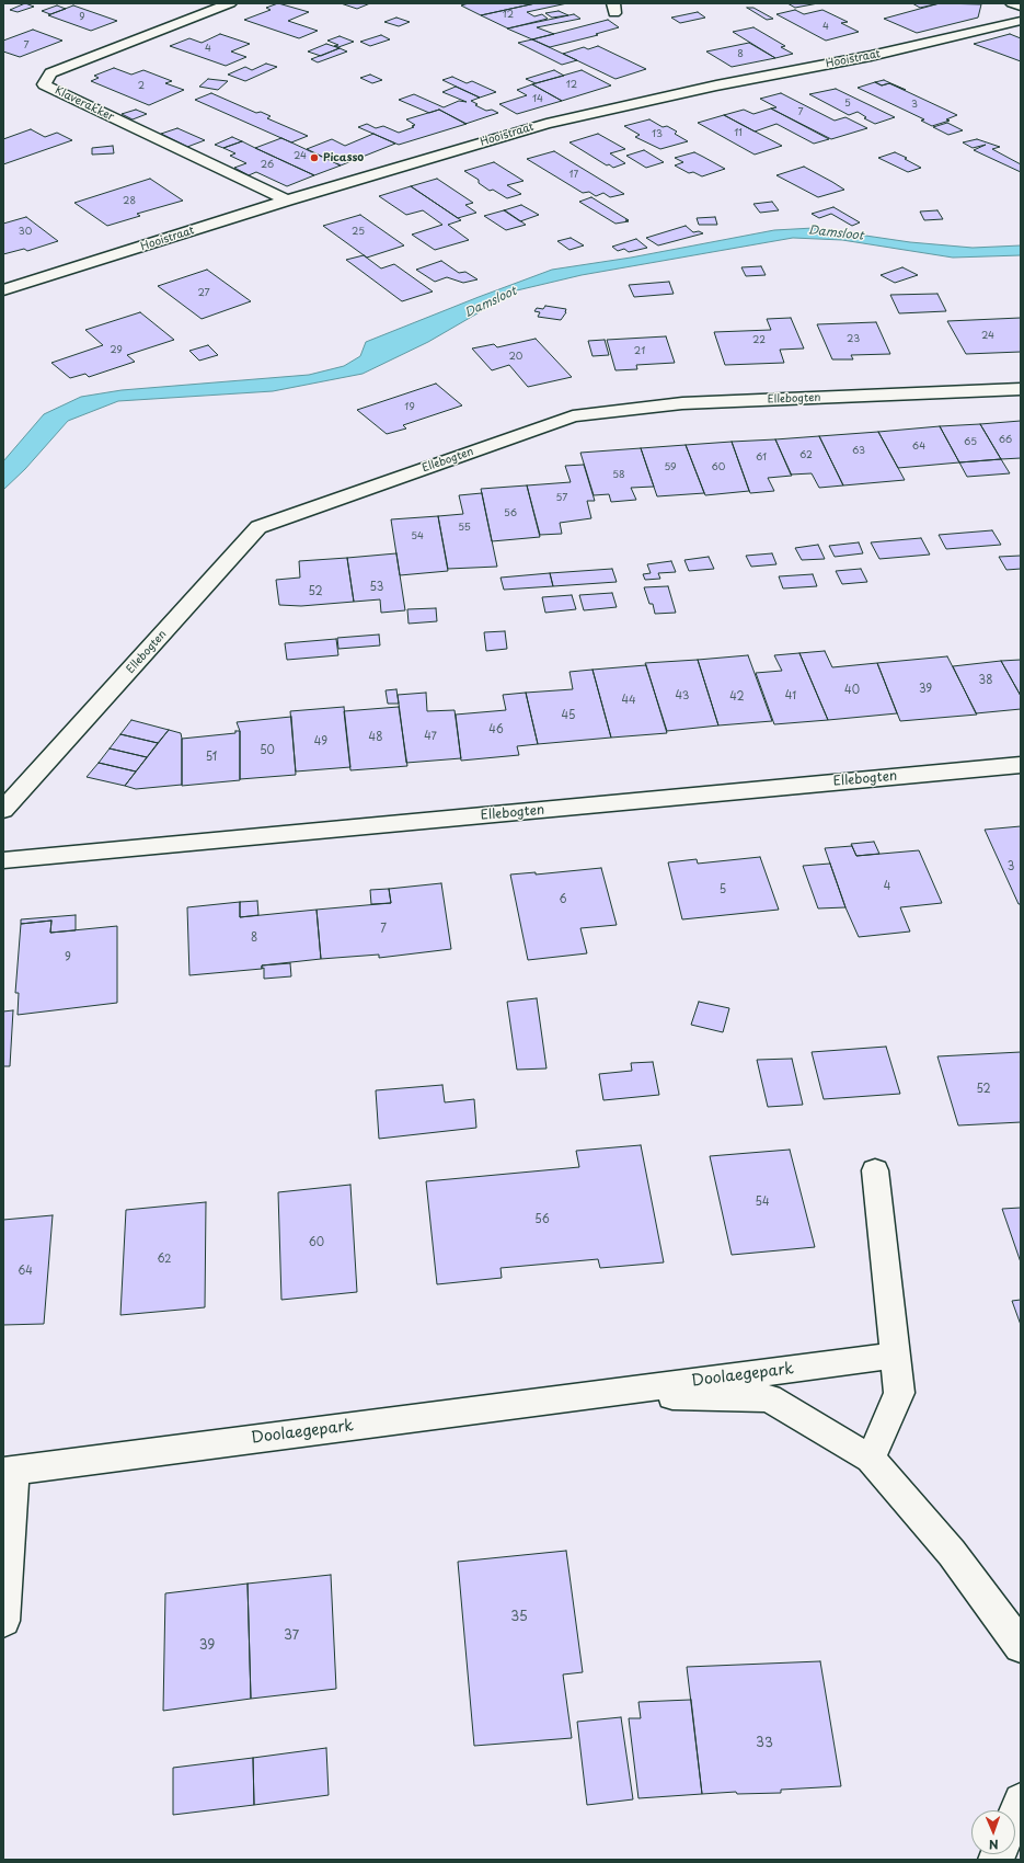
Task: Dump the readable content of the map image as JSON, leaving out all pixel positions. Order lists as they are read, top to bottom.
{
  "streets": {
    "street": [
      "Hooistraat",
      "Klaverakker",
      "Ellebogten",
      "Doolaegepark"
    ]
  },
  "crossings": [
    ["Hooistraat", "Klaverakker"]
  ],
  "water": ["Damsloot"],
  "places": ["Picasso"],
  "house_numbers": [
    "12",
    "9",
    "4",
    "7",
    "4",
    "8",
    "12",
    "2",
    "14",
    "5",
    "3",
    "7",
    "11",
    "13",
    "24",
    "26",
    "17",
    "28",
    "30",
    "25",
    "27",
    "24",
    "23",
    "22",
    "29",
    "21",
    "20",
    "19",
    "66",
    "65",
    "64",
    "63",
    "62",
    "61",
    "59",
    "60",
    "58",
    "57",
    "56",
    "55",
    "54",
    "53",
    "52",
    "38",
    "39",
    "40",
    "43",
    "41",
    "42",
    "44",
    "45",
    "46",
    "47",
    "48",
    "49",
    "50",
    "51",
    "3",
    "4",
    "5",
    "6",
    "7",
    "8",
    "9",
    "52",
    "54",
    "56",
    "60",
    "62",
    "64",
    "35",
    "37",
    "39",
    "33"
  ],
  "north": "bottom"
}
